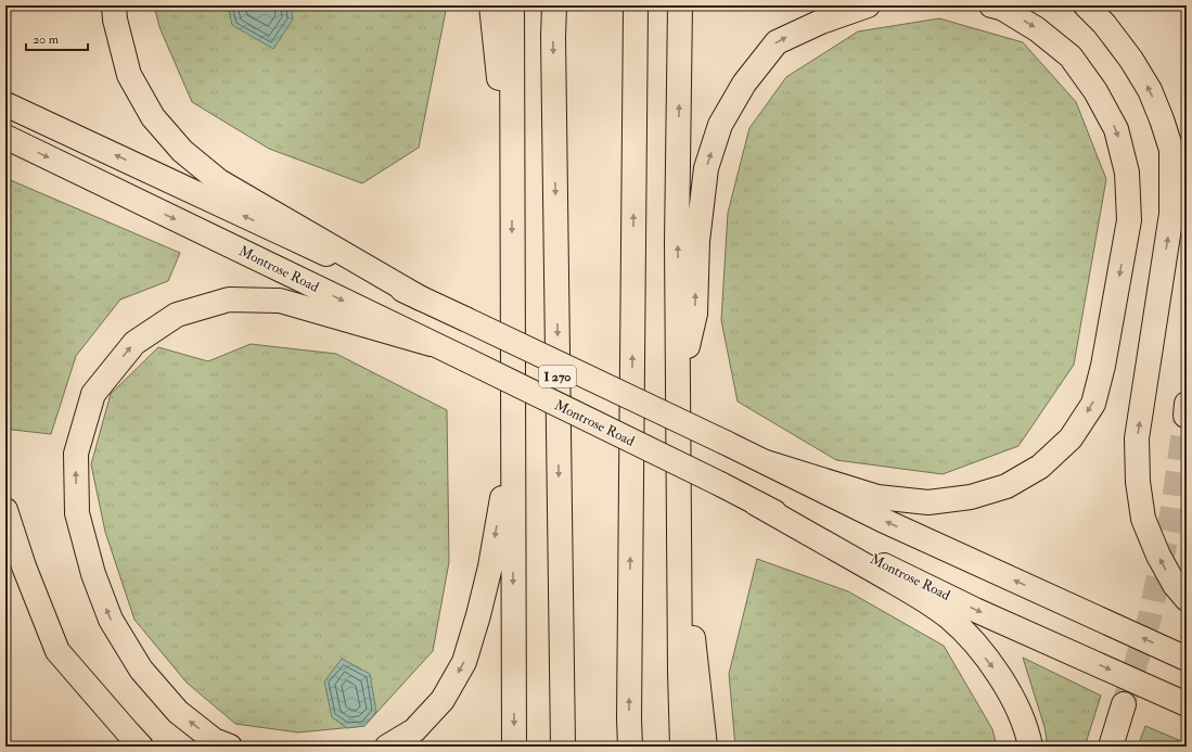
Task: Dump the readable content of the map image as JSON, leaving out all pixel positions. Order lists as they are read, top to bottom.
{
  "streets": {
    "main road": ["Montrose Road", "I 270"]
  },
  "scale_bar": "20 m"
}
